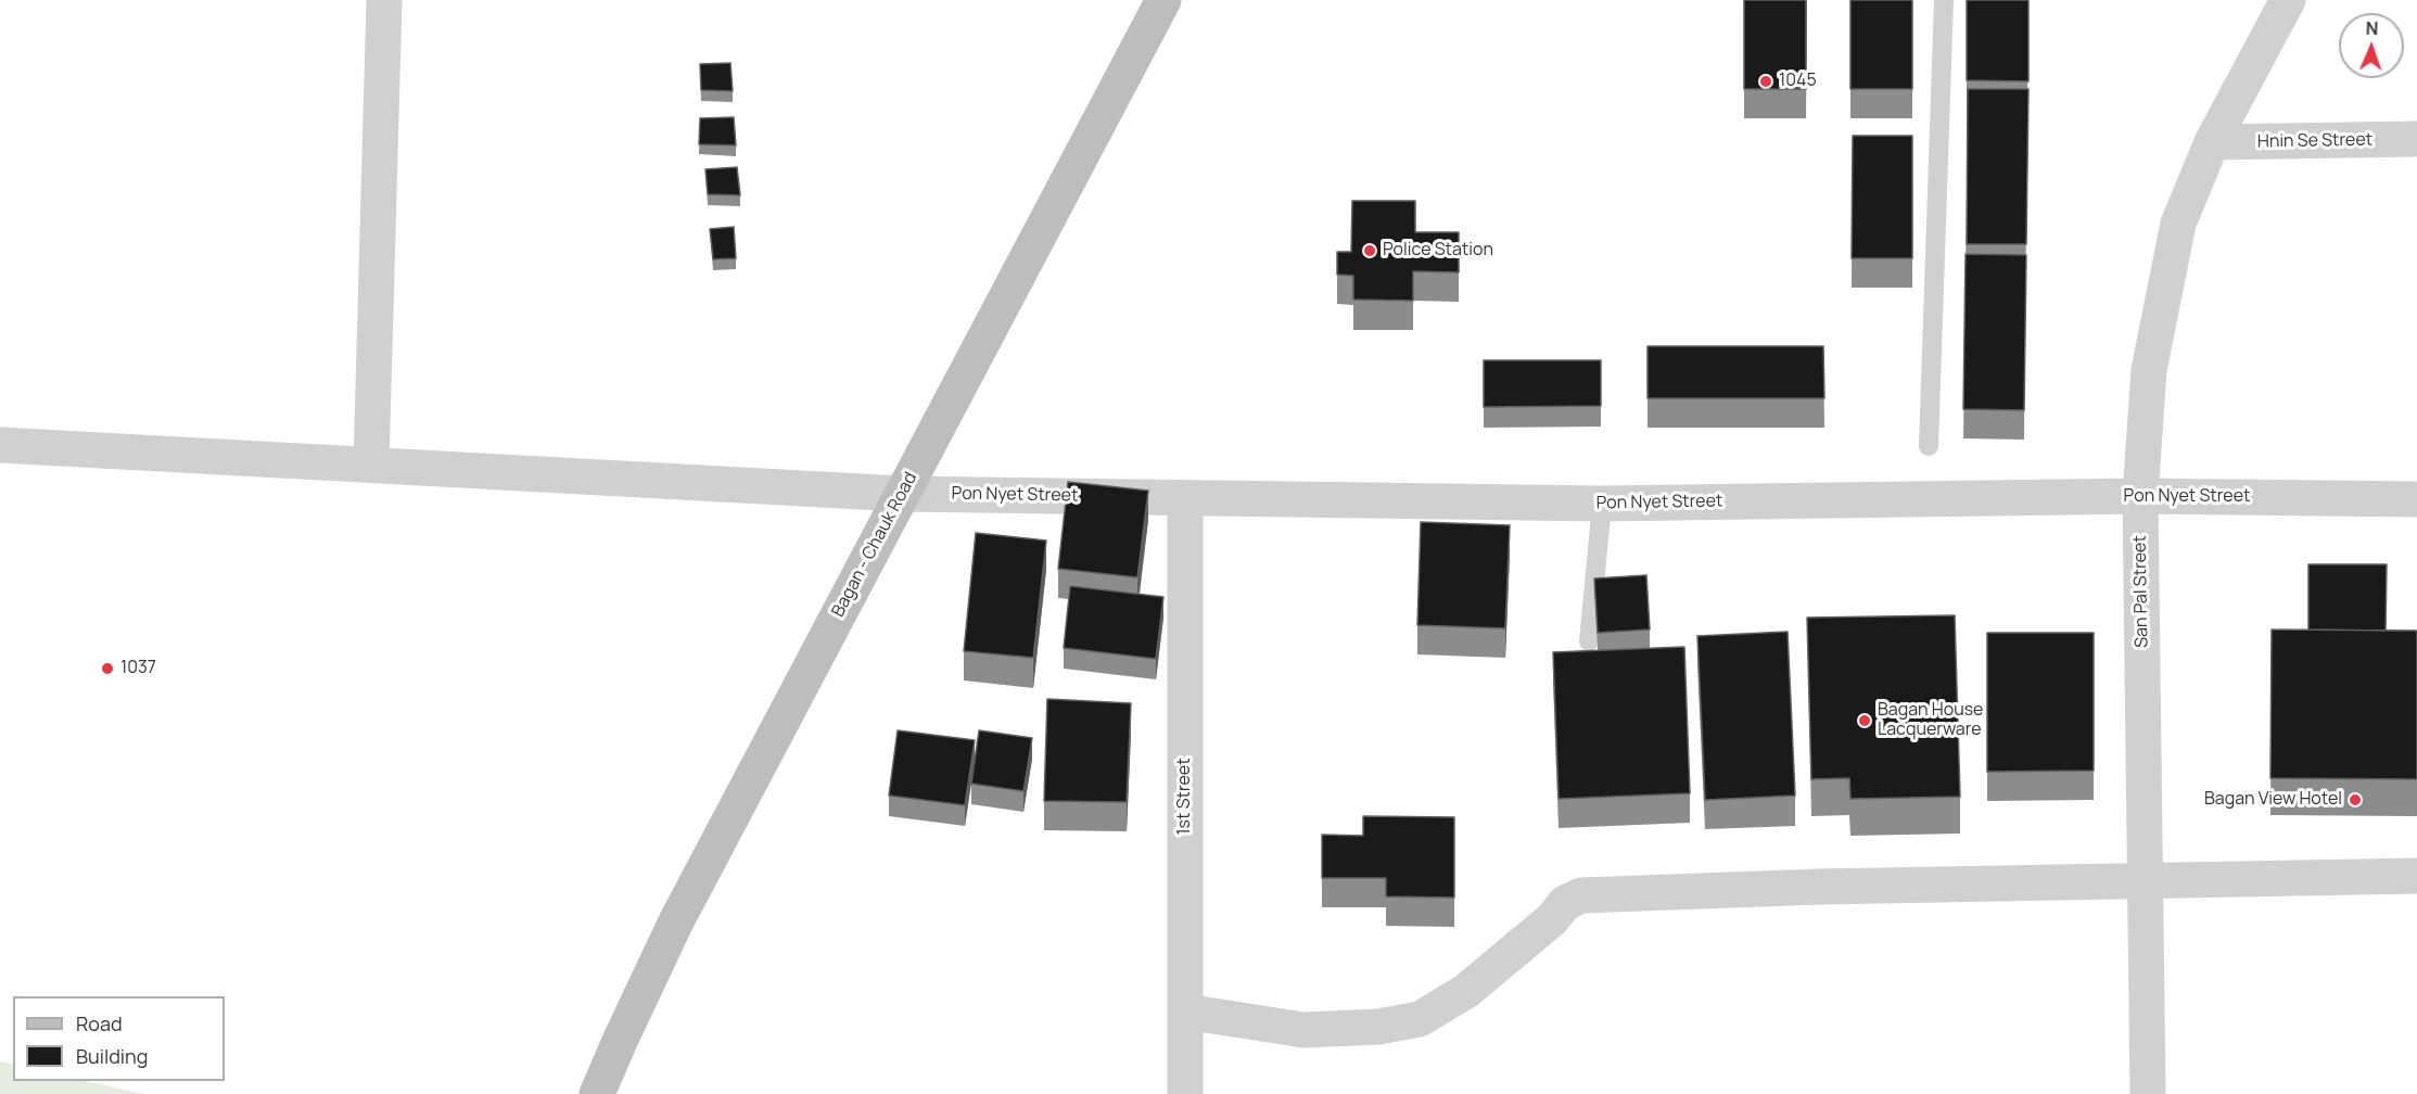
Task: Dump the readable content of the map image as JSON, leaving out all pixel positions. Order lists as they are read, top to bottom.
{
  "streets": {
    "main road": ["Bagan - Chauk Road"],
    "street": [
      "Hnin Se Street",
      "Pon Nyet Street",
      "San Pal Street",
      "1st Street"
    ]
  },
  "crossings": [
    ["Hnin Se Street", "San Pal Street"],
    ["Pon Nyet Street", "Bagan - Chauk Road"],
    ["Pon Nyet Street", "San Pal Street"],
    ["Pon Nyet Street", "1st Street"]
  ],
  "places": [
    "1045",
    "Police Station",
    "1037",
    "Bagan House Lacquerware",
    "Bagan View Hotel"
  ],
  "legend": ["Road", "Building"],
  "north": "top"
}
